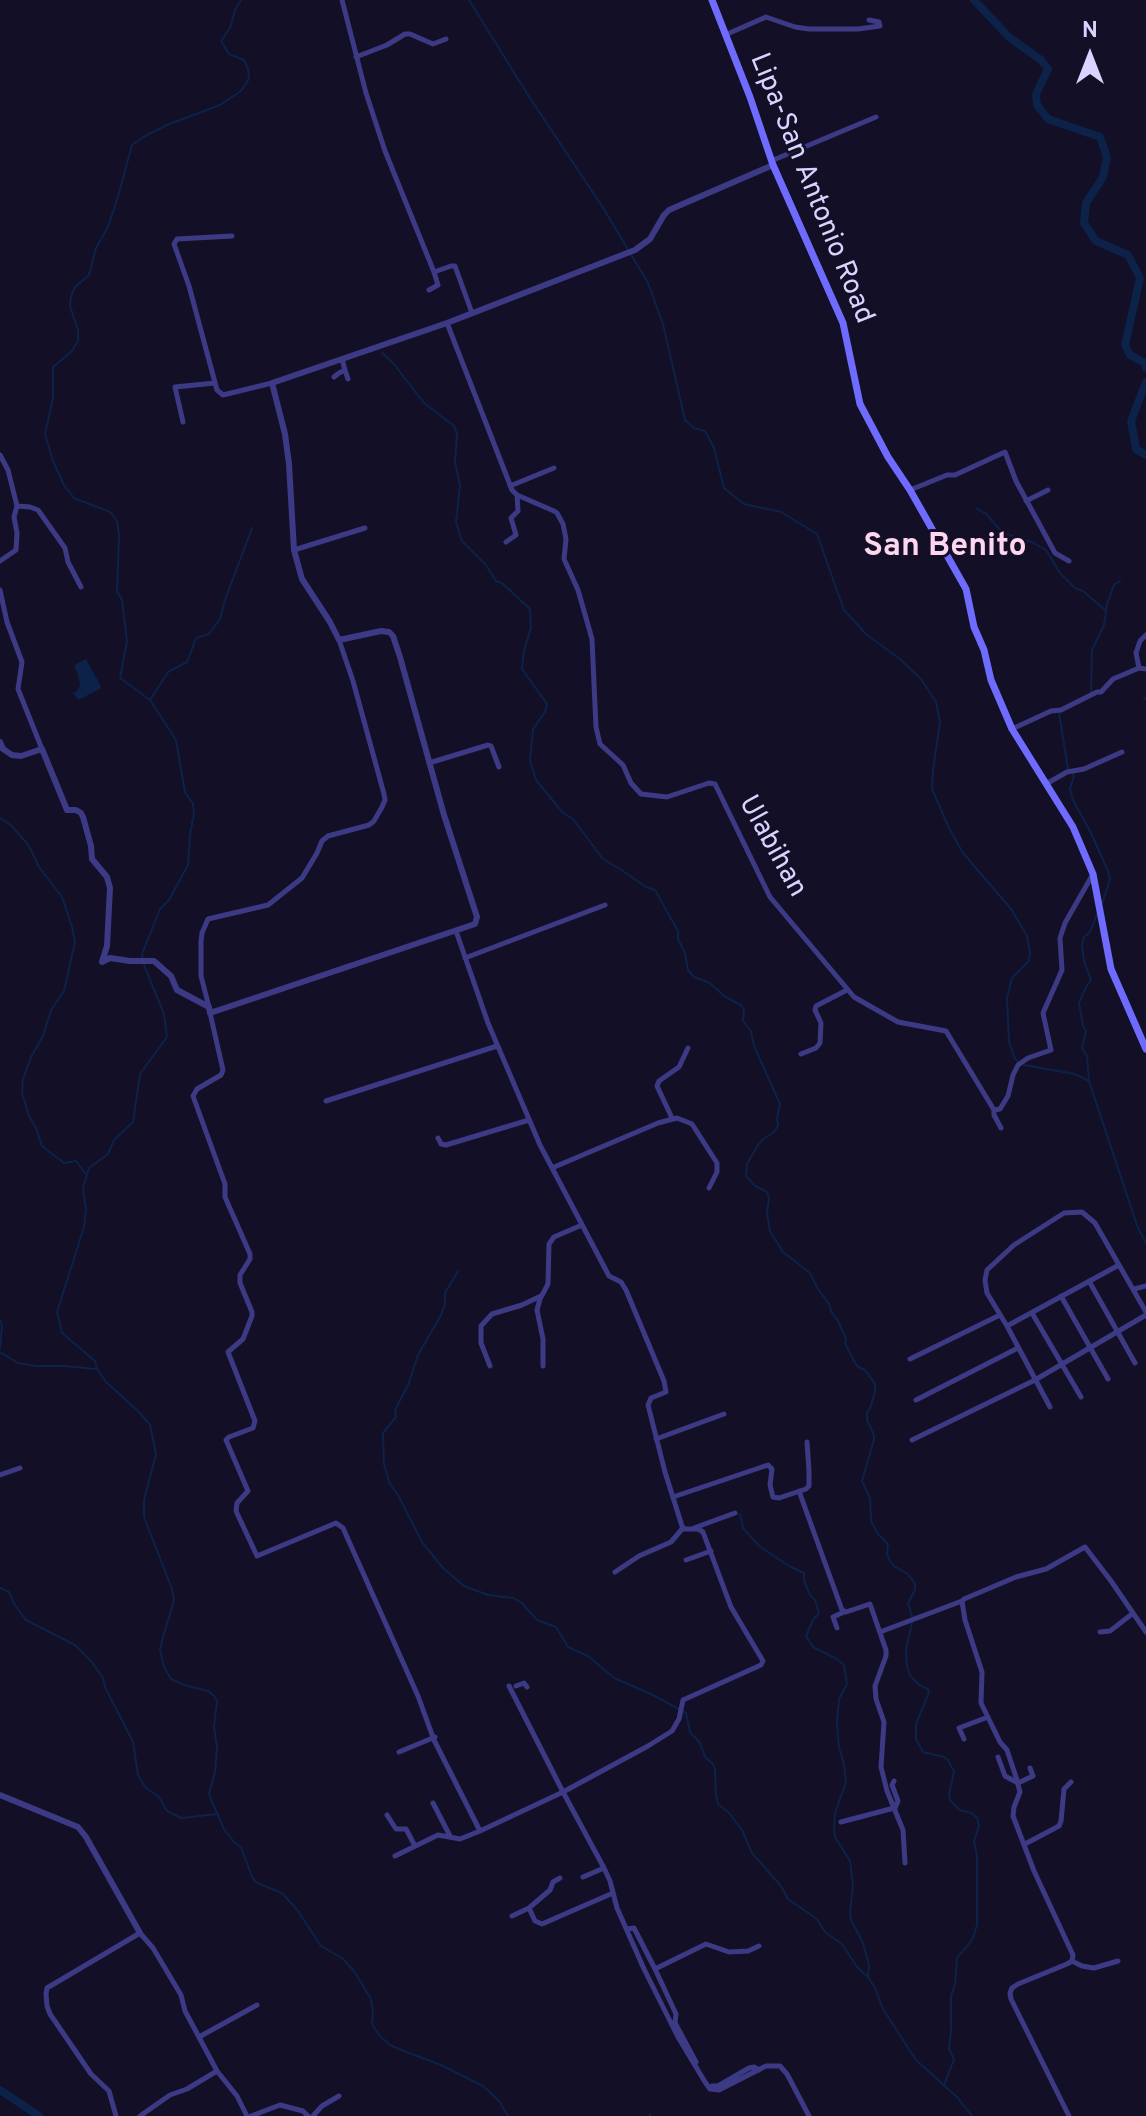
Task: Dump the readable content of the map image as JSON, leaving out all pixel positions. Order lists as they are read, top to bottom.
{
  "streets": {
    "main road": ["Lipa-San Antonio Road"],
    "street": ["Ulabihan"]
  },
  "districts": ["San Benito"],
  "north": "top"
}
